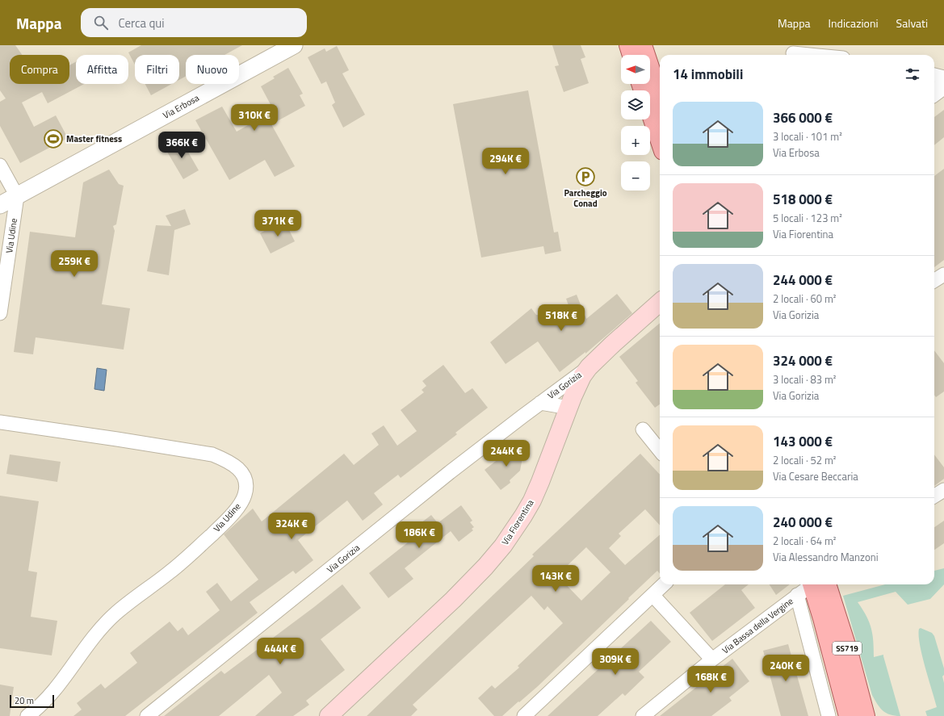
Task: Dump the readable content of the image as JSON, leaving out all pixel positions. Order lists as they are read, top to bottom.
{
  "streets": {
    "main road": ["Via Fiorentina", "SS719"],
    "street": [
      "Via Erbosa",
      "Via Udine",
      "Via Gorizia",
      "Via Bassa della Vergine"
    ]
  },
  "crossings": [
    ["Via Erbosa", "Via Udine"],
    ["Via Gorizia", "Via Fiorentina"]
  ],
  "places": {
    "sports": ["Master fitness"],
    "parking": ["Parcheggio Conad"]
  },
  "scale_bar": "20 m",
  "north": "left",
  "page": {
    "header": "Mappa",
    "search": "Cerca qui",
    "nav": ["Mappa", "Indicazioni", "Salvati"],
    "map_buttons": ["+", "−"],
    "chip": [
      "Compra",
      "Affitta",
      "Filtri",
      "Nuovo"
    ],
    "heading": "14 immobili",
    "list": [
      {
        "name": "366 000 €",
        "note": "3 locali · 101 m² · Via Erbosa"
      },
      {
        "name": "518 000 €",
        "note": "5 locali · 123 m² · Via Fiorentina"
      },
      {
        "name": "244 000 €",
        "note": "2 locali · 60 m² · Via Gorizia"
      },
      {
        "name": "324 000 €",
        "note": "3 locali · 83 m² · Via Gorizia"
      },
      {
        "name": "143 000 €",
        "note": "2 locali · 52 m² · Via Cesare Beccaria"
      },
      {
        "name": "240 000 €",
        "note": "2 locali · 64 m² · Via Alessandro Manzoni"
      }
    ],
    "price": [
      "310K €",
      "366K €",
      "294K €",
      "371K €",
      "259K €",
      "518K €",
      "244K €",
      "324K €",
      "186K €",
      "143K €",
      "444K €",
      "309K €",
      "240K €",
      "168K €"
    ],
    "scale": "20 m"
  }
}
